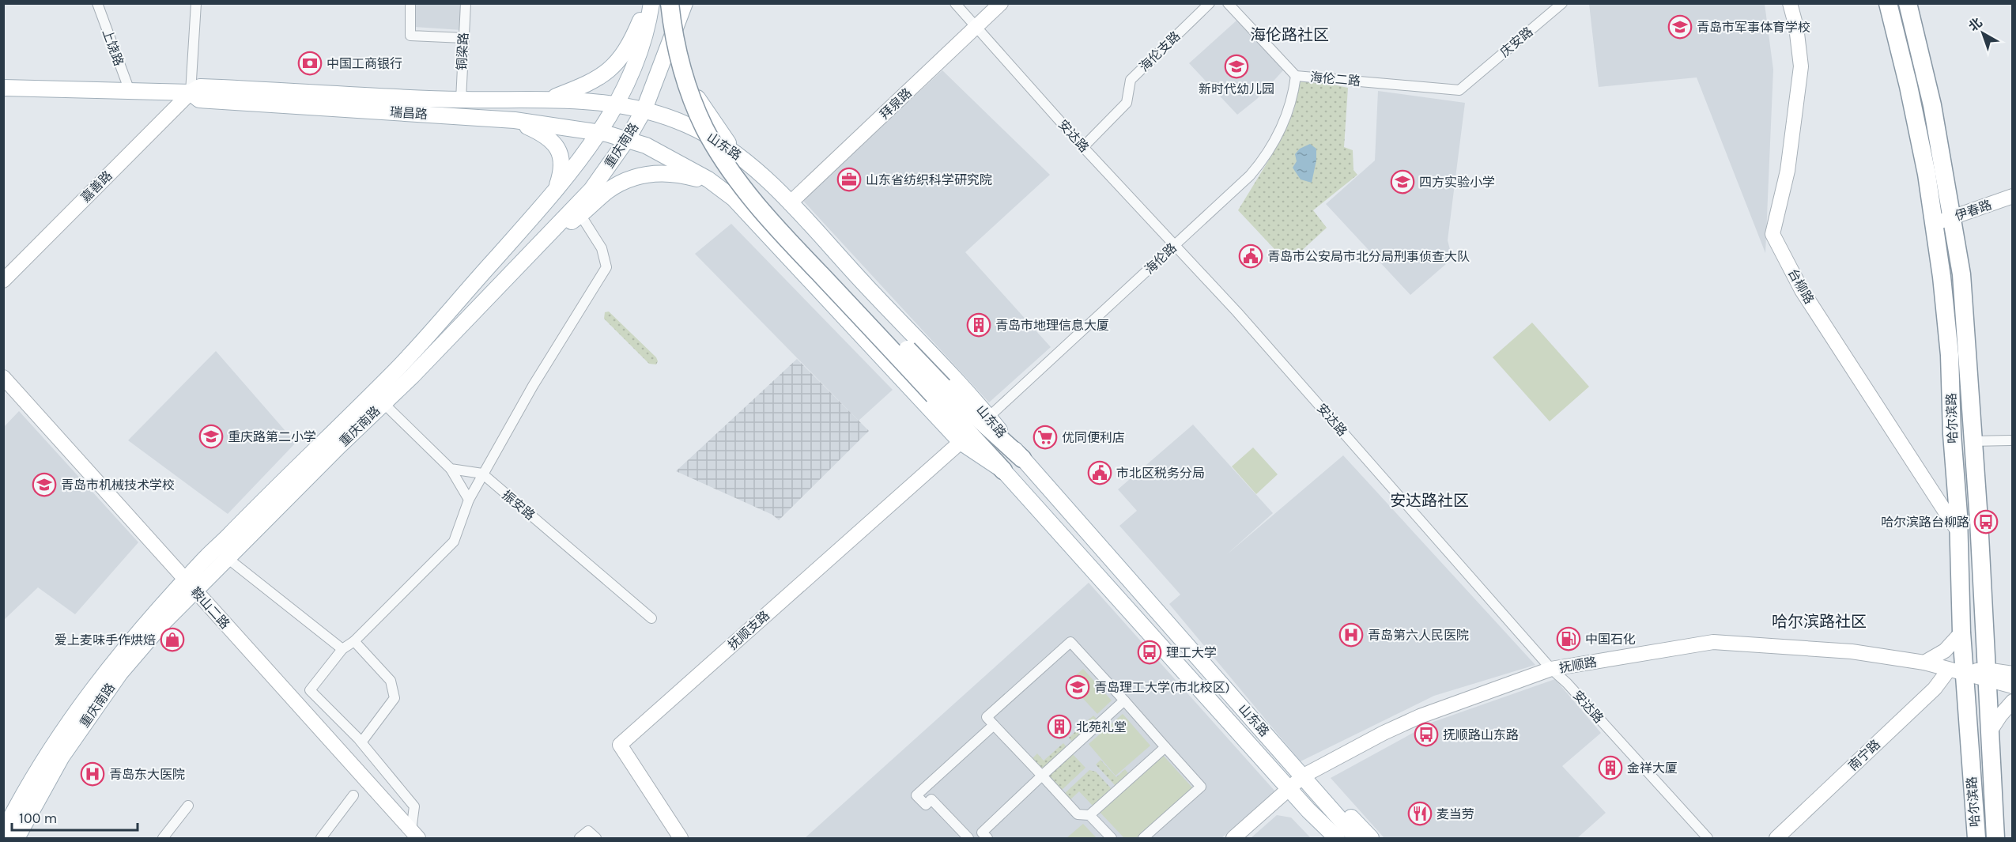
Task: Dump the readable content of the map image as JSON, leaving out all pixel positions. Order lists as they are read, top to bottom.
{
  "streets": {
    "highway": ["哈尔滨路"],
    "main road": ["瑞昌路", "重庆南路", "山东路"],
    "street": [
      "庆安路",
      "上饶路",
      "铜梁路",
      "海伦支路",
      "海伦二路",
      "拜泉路",
      "安达路",
      "嘉善路",
      "伊春路",
      "海伦路",
      "台柳路",
      "振安路",
      "鞍山二路",
      "抚顺支路",
      "抚顺路",
      "南宁路"
    ]
  },
  "crossings": [
    ["庆安路", "海伦二路"],
    ["上饶路", "瑞昌路"],
    ["铜梁路", "瑞昌路"],
    ["海伦支路", "安达路"],
    ["海伦二路", "海伦路"],
    ["拜泉路", "安达路"],
    ["拜泉路", "山东路"],
    ["瑞昌路", "重庆南路"],
    ["瑞昌路", "山东路"],
    ["瑞昌路", "嘉善路"],
    ["安达路", "海伦路"],
    ["安达路", "抚顺路"],
    ["重庆南路", "山东路"],
    ["重庆南路", "鞍山二路"],
    ["山东路", "海伦路"],
    ["山东路", "抚顺支路"],
    ["山东路", "抚顺路"],
    ["伊春路", "哈尔滨路"],
    ["台柳路", "哈尔滨路"],
    ["哈尔滨路", "抚顺路"],
    ["哈尔滨路", "南宁路"],
    ["抚顺路", "南宁路"]
  ],
  "districts": ["海伦路社区", "安达路社区", "哈尔滨路社区"],
  "places": {
    "school or university": [
      "青岛市军事体育学校",
      "新时代幼儿园",
      "四方实验小学",
      "重庆路第二小学",
      "青岛市机械技术学校",
      "青岛理工大学(市北校区)"
    ],
    "bank": ["中国工商银行"],
    "office": ["山东省纺织科学研究院"],
    "public building": ["青岛市公安局市北分局刑事侦查大队", "市北区税务分局"],
    "building": ["青岛市地理信息大厦", "北苑礼堂", "金祥大厦"],
    "supermarket": ["优同便利店"],
    "bus stop": ["哈尔滨路台柳路", "理工大学", "抚顺路山东路"],
    "hospital": ["青岛第六人民医院", "青岛东大医院"],
    "fuel station": ["中国石化"],
    "shop": ["爱上麦味手作烘焙"],
    "restaurant": ["麦当劳"]
  },
  "scale_bar": "100 m",
  "north": "top left"
}
